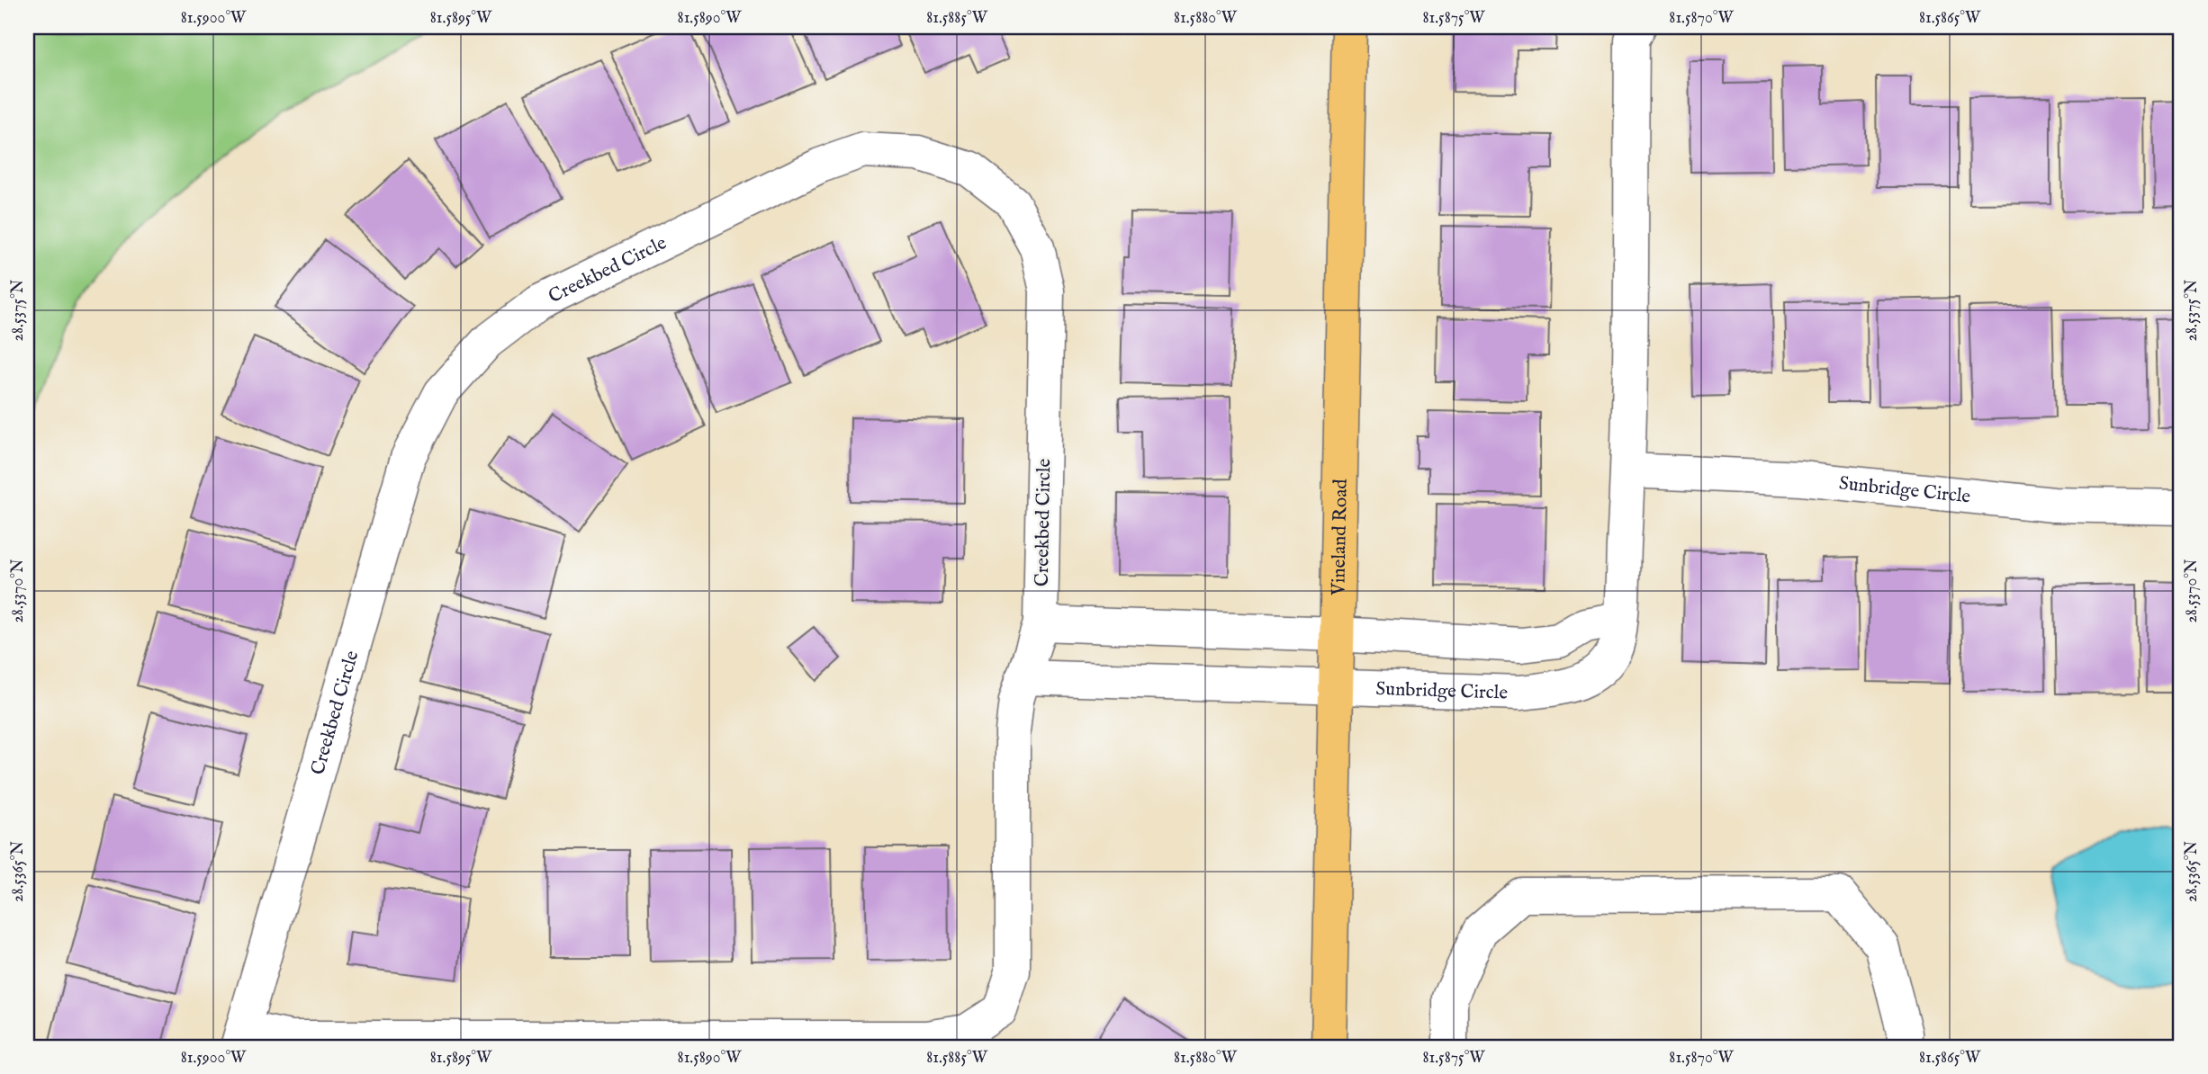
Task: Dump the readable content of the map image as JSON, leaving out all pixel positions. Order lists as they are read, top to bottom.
{
  "streets": {
    "main road": ["Vineland Road"],
    "street": ["Creekbed Circle", "Sunbridge Circle"]
  },
  "crossings": [
    ["Sunbridge Circle", "Vineland Road"]
  ],
  "coordinates": [
    "81.5900°W",
    "81.5895°W",
    "81.5890°W",
    "81.5885°W",
    "81.5880°W",
    "81.5875°W",
    "81.5870°W",
    "81.5865°W",
    "28.5375°N",
    "28.5370°N",
    "28.5365°N"
  ]
}
